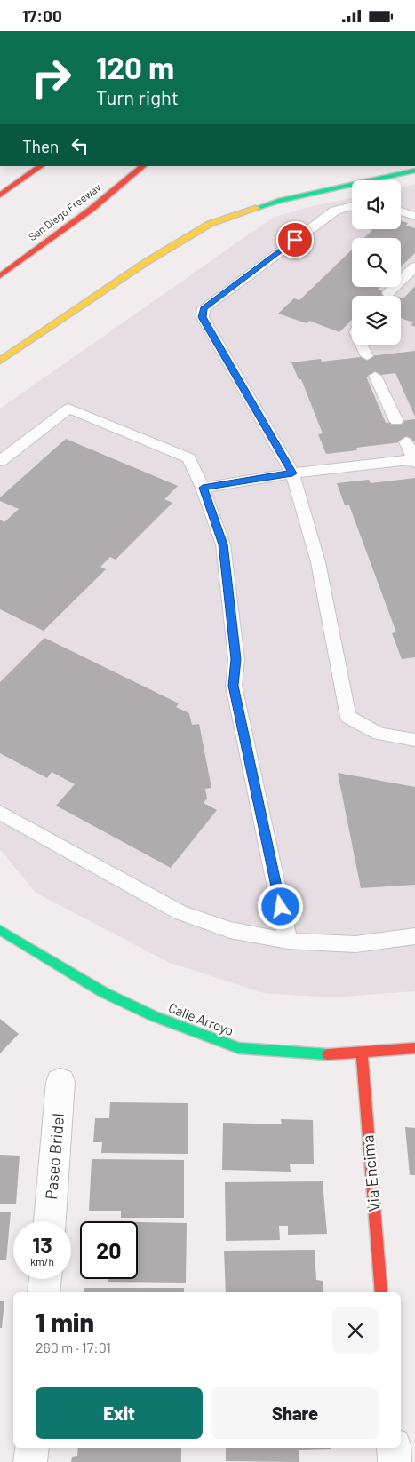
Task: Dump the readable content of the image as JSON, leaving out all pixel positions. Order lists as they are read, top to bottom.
{
  "streets": {
    "main road": ["San Diego Freeway", "Calle Arroyo", "Via Encima"],
    "street": ["Paseo Bridel"]
  },
  "crossings": [
    ["Calle Arroyo", "Via Encima"]
  ],
  "page": {
    "status": "17:00",
    "turn": ["120 m", "Turn right"],
    "then": "Then",
    "speed": "13 km/h",
    "limit": "20",
    "heading": ["1 min", "260 m · 17:01"],
    "buttons": ["Exit", "Share"]
  }
}
